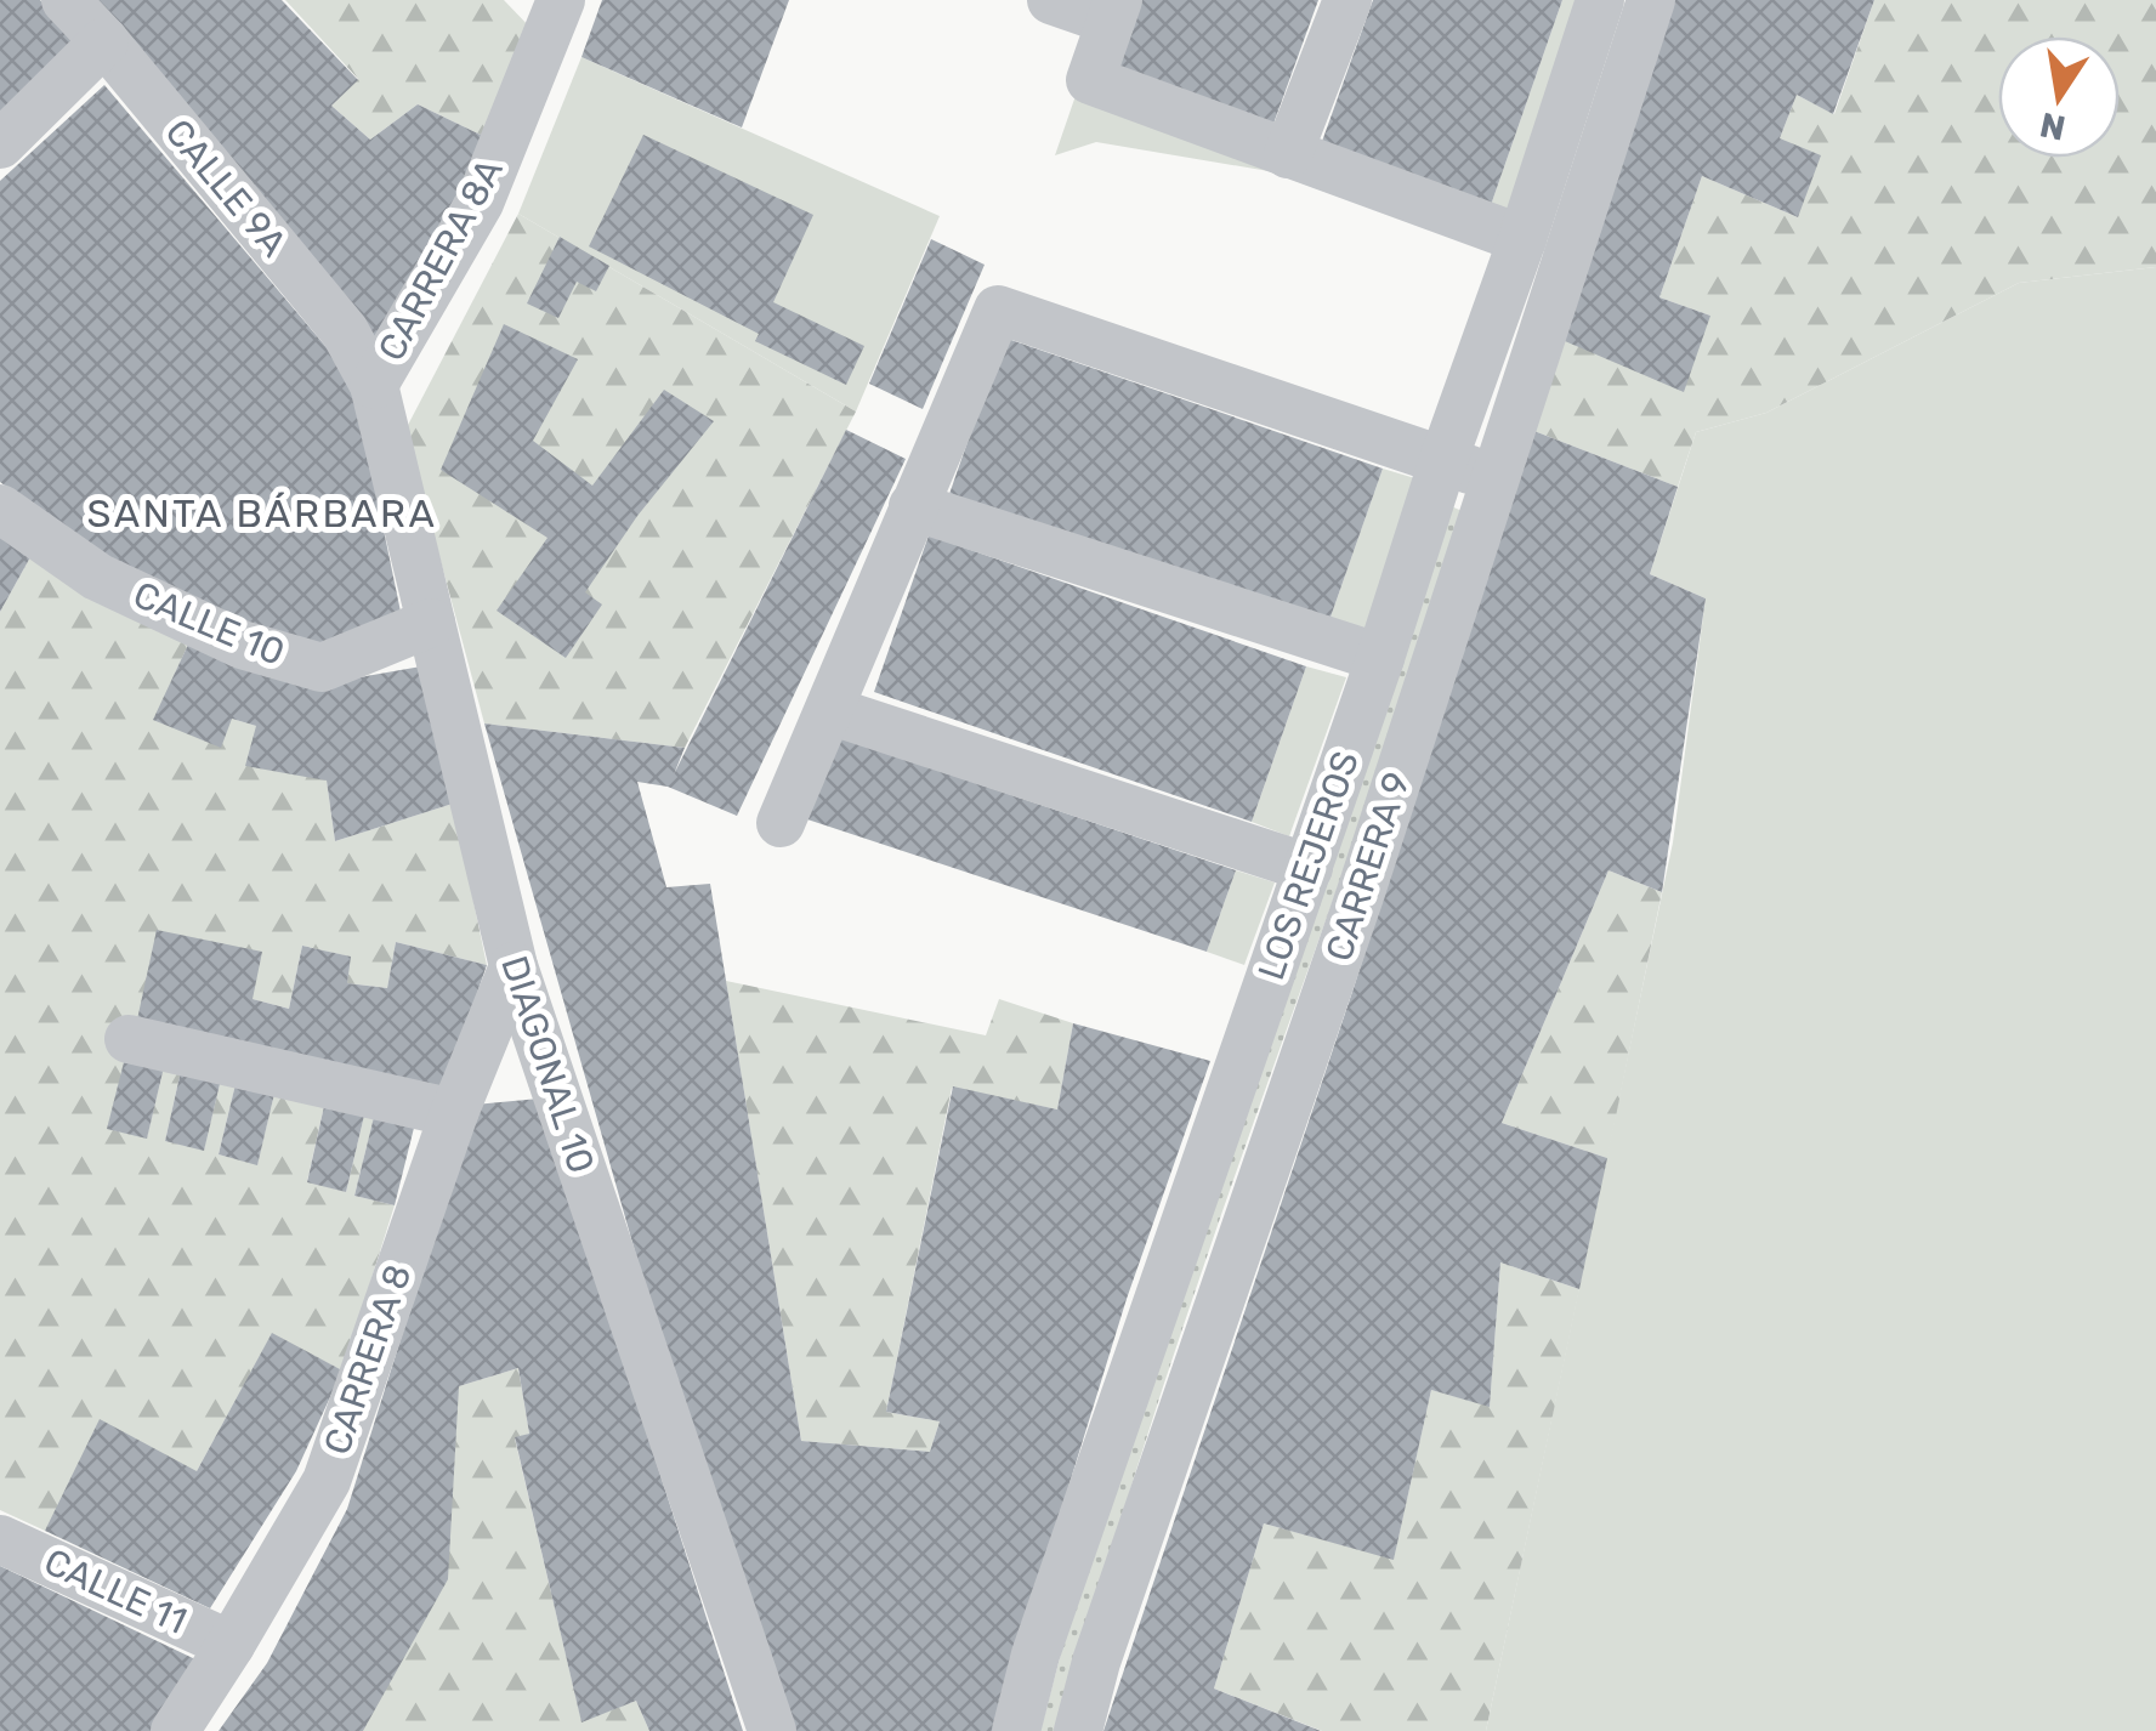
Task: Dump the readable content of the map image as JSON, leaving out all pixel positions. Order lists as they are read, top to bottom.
{
  "streets": {
    "street": [
      "CALLE 9A",
      "CARRERA 8A",
      "CALLE 10",
      "LOS REJEROS",
      "CARRERA 9",
      "DIAGONAL 10",
      "CARRERA 8",
      "CALLE 11"
    ]
  },
  "crossings": [
    ["CALLE 9A", "CARRERA 8A"],
    ["CALLE 9A", "DIAGONAL 10"],
    ["CARRERA 8A", "DIAGONAL 10"],
    ["CALLE 10", "DIAGONAL 10"],
    ["DIAGONAL 10", "CARRERA 8"],
    ["CARRERA 8", "CALLE 11"]
  ],
  "districts": ["SANTA BÁRBARA"],
  "north": "bottom"
}
